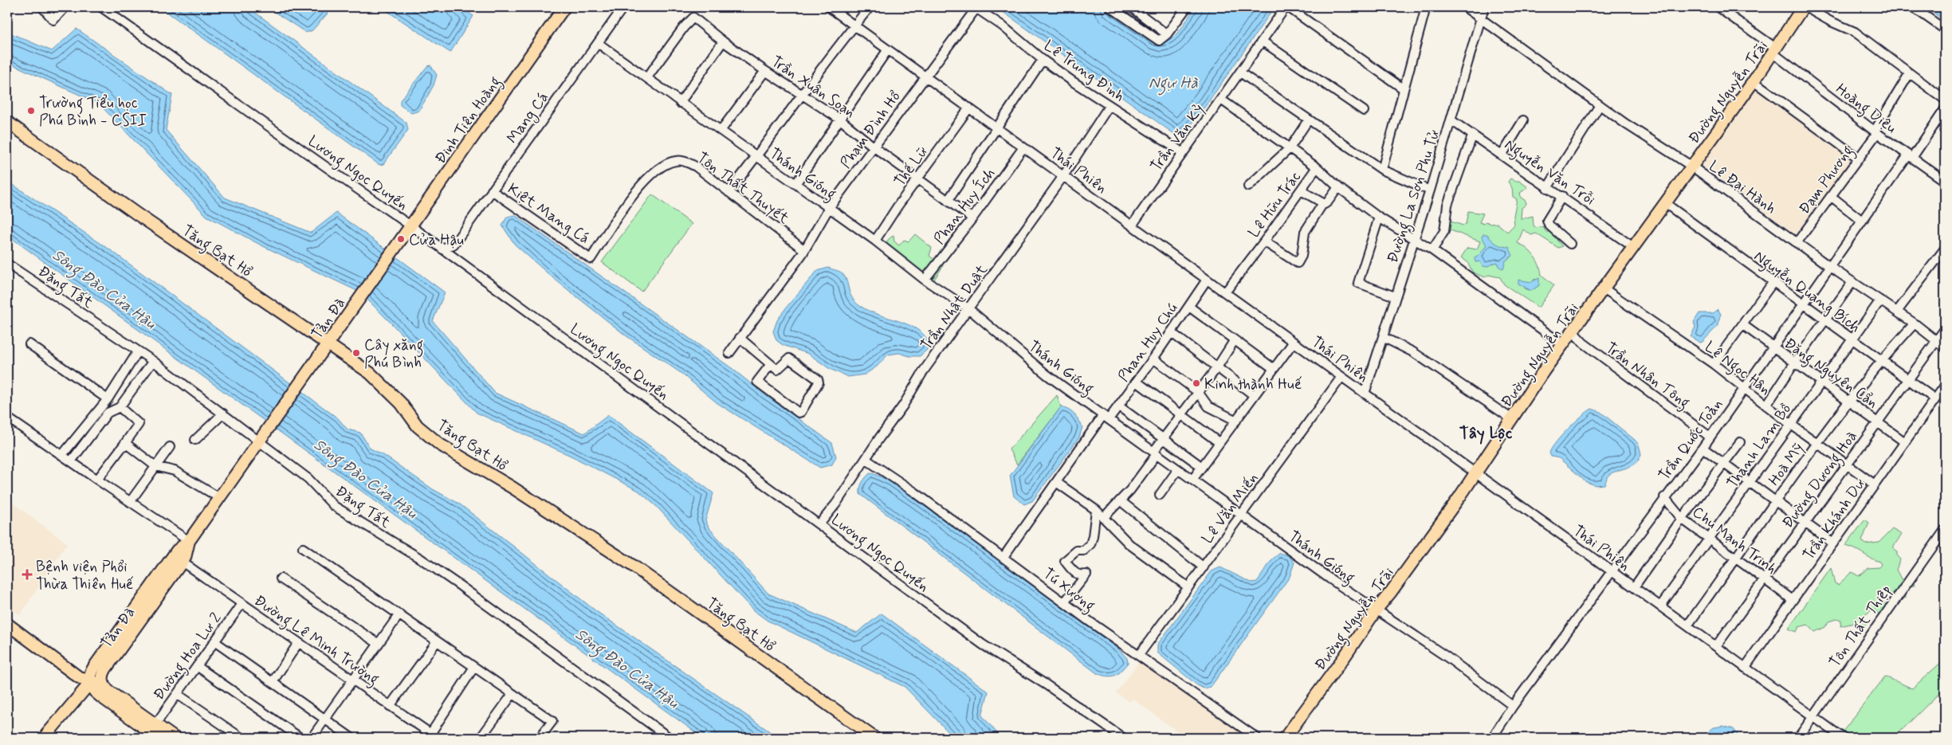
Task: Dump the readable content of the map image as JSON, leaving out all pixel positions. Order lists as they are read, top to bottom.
{
  "streets": {
    "main road": [
      "Đường Nguyễn Trãi",
      "Đinh Tiên Hoàng",
      "Tăng Bạt Hổ",
      "Tản Đà"
    ],
    "street": [
      "Lê Trung Đình",
      "Trần Xuân Soạn",
      "Hoàng Diệu",
      "Mang Cá",
      "Phạm Đình Hổ",
      "Trần Văn Kỷ",
      "Thế Lữ",
      "Thái Phiên",
      "Nguyễn Văn Trỗi",
      "Lương Ngọc Quyến",
      "Thánh Gióng",
      "Đạm Phương",
      "Lê Đại Hành",
      "Tôn Thất Thuyết",
      "Đường La Sơn Phu Tử",
      "Lê Hữu Trác",
      "Phan Huy Ích",
      "Kiệt Mang Cá",
      "Đặng Tất",
      "Nguyễn Quang Bích",
      "Trần Nhật Duật",
      "Phan Huy Chú",
      "Lê Ngọc Hân",
      "Đặng Nguyên Cẩn",
      "Trần Nhân Tông",
      "Trần Quốc Toản",
      "Thanh Lam Bồ",
      "Hoà Mỹ",
      "Đường Dương Hoà",
      "Lê Văn Miến",
      "Trần Khánh Dư",
      "Chu Mạnh Trinh",
      "Tú Xương",
      "Tôn Thất Thiệp",
      "Đường Lê Minh Trường",
      "Đường Hoa Lư 2"
    ]
  },
  "crossings": [
    ["Lê Trung Đình", "Phạm Đình Hổ"],
    ["Lê Trung Đình", "Trần Văn Kỷ"],
    ["Lê Trung Đình", "Trần Nhật Duật"],
    ["Trần Xuân Soạn", "Phạm Đình Hổ"],
    ["Trần Xuân Soạn", "Thế Lữ"],
    ["Trần Xuân Soạn", "Thánh Gióng"],
    ["Trần Xuân Soạn", "Phan Huy Ích"],
    ["Đường Nguyễn Trãi", "Hoàng Diệu"],
    ["Đường Nguyễn Trãi", "Thái Phiên"],
    ["Đường Nguyễn Trãi", "Nguyễn Văn Trỗi"],
    ["Đường Nguyễn Trãi", "Thánh Gióng"],
    ["Đường Nguyễn Trãi", "Lê Đại Hành"],
    ["Đường Nguyễn Trãi", "Nguyễn Quang Bích"],
    ["Đường Nguyễn Trãi", "Lê Ngọc Hân"],
    ["Đường Nguyễn Trãi", "Trần Nhân Tông"],
    ["Hoàng Diệu", "Đạm Phương"],
    ["Hoàng Diệu", "Trần Quốc Toản"],
    ["Mang Cá", "Thánh Gióng"],
    ["Mang Cá", "Kiệt Mang Cá"],
    ["Đinh Tiên Hoàng", "Lương Ngọc Quyến"],
    ["Đinh Tiên Hoàng", "Tản Đà"],
    ["Phạm Đình Hổ", "Thái Phiên"],
    ["Phạm Đình Hổ", "Thánh Gióng"],
    ["Phạm Đình Hổ", "Tôn Thất Thuyết"],
    ["Trần Văn Kỷ", "Thái Phiên"],
    ["Trần Văn Kỷ", "Lê Hữu Trác"],
    ["Thế Lữ", "Thái Phiên"],
    ["Thế Lữ", "Thánh Gióng"],
    ["Thái Phiên", "Đường La Sơn Phu Tử"],
    ["Thái Phiên", "Lê Hữu Trác"],
    ["Thái Phiên", "Phan Huy Ích"],
    ["Thái Phiên", "Trần Nhật Duật"],
    ["Thái Phiên", "Phan Huy Chú"],
    ["Thái Phiên", "Trần Quốc Toản"],
    ["Thái Phiên", "Thanh Lam Bồ"],
    ["Thái Phiên", "Hoà Mỹ"],
    ["Thái Phiên", "Đường Dương Hoà"],
    ["Thái Phiên", "Lê Văn Miến"],
    ["Thái Phiên", "Trần Khánh Dư"],
    ["Thái Phiên", "Tôn Thất Thiệp"],
    ["Nguyễn Văn Trỗi", "Đường La Sơn Phu Tử"],
    ["Lương Ngọc Quyến", "Trần Nhật Duật"],
    ["Thánh Gióng", "Phan Huy Ích"],
    ["Thánh Gióng", "Trần Nhật Duật"],
    ["Thánh Gióng", "Phan Huy Chú"],
    ["Thánh Gióng", "Trần Quốc Toản"],
    ["Thánh Gióng", "Lê Văn Miến"],
    ["Đạm Phương", "Lê Đại Hành"],
    ["Lê Đại Hành", "Đường La Sơn Phu Tử"],
    ["Lê Đại Hành", "Trần Quốc Toản"],
    ["Lê Đại Hành", "Thanh Lam Bồ"],
    ["Lê Đại Hành", "Hoà Mỹ"],
    ["Lê Đại Hành", "Đường Dương Hoà"],
    ["Tôn Thất Thuyết", "Kiệt Mang Cá"],
    ["Tăng Bạt Hổ", "Tản Đà"],
    ["Đặng Tất", "Tản Đà"],
    ["Nguyễn Quang Bích", "Trần Quốc Toản"],
    ["Nguyễn Quang Bích", "Thanh Lam Bồ"],
    ["Nguyễn Quang Bích", "Hoà Mỹ"],
    ["Nguyễn Quang Bích", "Đường Dương Hoà"],
    ["Nguyễn Quang Bích", "Trần Khánh Dư"],
    ["Trần Nhật Duật", "Tú Xương"],
    ["Tản Đà", "Đường Lê Minh Trường"],
    ["Phan Huy Chú", "Tú Xương"],
    ["Lê Ngọc Hân", "Trần Quốc Toản"],
    ["Lê Ngọc Hân", "Thanh Lam Bồ"],
    ["Lê Ngọc Hân", "Hoà Mỹ"],
    ["Lê Ngọc Hân", "Đường Dương Hoà"],
    ["Lê Ngọc Hân", "Trần Khánh Dư"],
    ["Đặng Nguyên Cẩn", "Trần Quốc Toản"],
    ["Đặng Nguyên Cẩn", "Thanh Lam Bồ"],
    ["Đặng Nguyên Cẩn", "Hoà Mỹ"],
    ["Đặng Nguyên Cẩn", "Đường Dương Hoà"],
    ["Đặng Nguyên Cẩn", "Trần Khánh Dư"],
    ["Trần Nhân Tông", "Trần Quốc Toản"],
    ["Trần Quốc Toản", "Chu Mạnh Trinh"],
    ["Thanh Lam Bồ", "Chu Mạnh Trinh"],
    ["Hoà Mỹ", "Chu Mạnh Trinh"],
    ["Đường Dương Hoà", "Chu Mạnh Trinh"],
    ["Lê Văn Miến", "Tú Xương"],
    ["Trần Khánh Dư", "Chu Mạnh Trinh"],
    ["Đường Lê Minh Trường", "Đường Hoa Lư 2"]
  ],
  "districts": ["Tây Lộc"],
  "water": ["Ngự Hà", "Sông Đào Cửa Hậu"],
  "places": {
    "other": [
      "Trường Tiểu học Phú Bình - CSII",
      "Cửa Hậu",
      "Cây xăng Phú Bình",
      "Kinh thành Huế"
    ],
    "health": ["Bệnh viện Phổi Thừa Thiên Huế"]
  }
}
